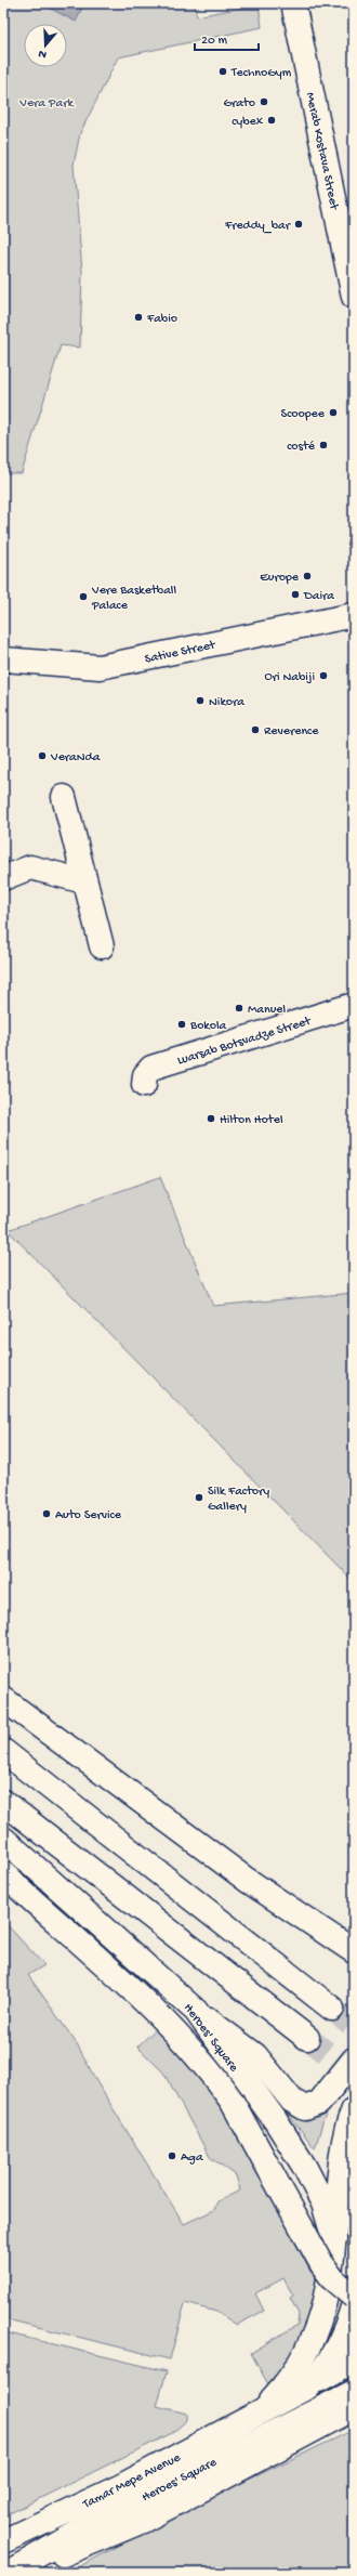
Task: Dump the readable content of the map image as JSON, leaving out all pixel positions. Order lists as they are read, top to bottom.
{
  "streets": {
    "main road": [
      "Merab Kostava Street",
      "Sative Street",
      "Luarsab Botsvadze Street",
      "Heroes' Square",
      "Tamar Mepe Avenue"
    ]
  },
  "crossings": [
    ["Heroes' Square", "Tamar Mepe Avenue"]
  ],
  "parks": ["Vera Park"],
  "places": [
    "TechnoGym",
    "Grato",
    "cybex",
    "Freddy_bar",
    "Fabio",
    "Scoopee",
    "costé",
    "Europe",
    "Daira",
    "Vere Basketball Palace",
    "Ori Nabiji",
    "Nikora",
    "Reverence",
    "VeraNda",
    "Manuel",
    "Bokola",
    "Hilton Hotel",
    "Silk Factory Gallery",
    "Auto Service",
    "Aga"
  ],
  "scale_bar": "20 m",
  "north": "bottom"
}
